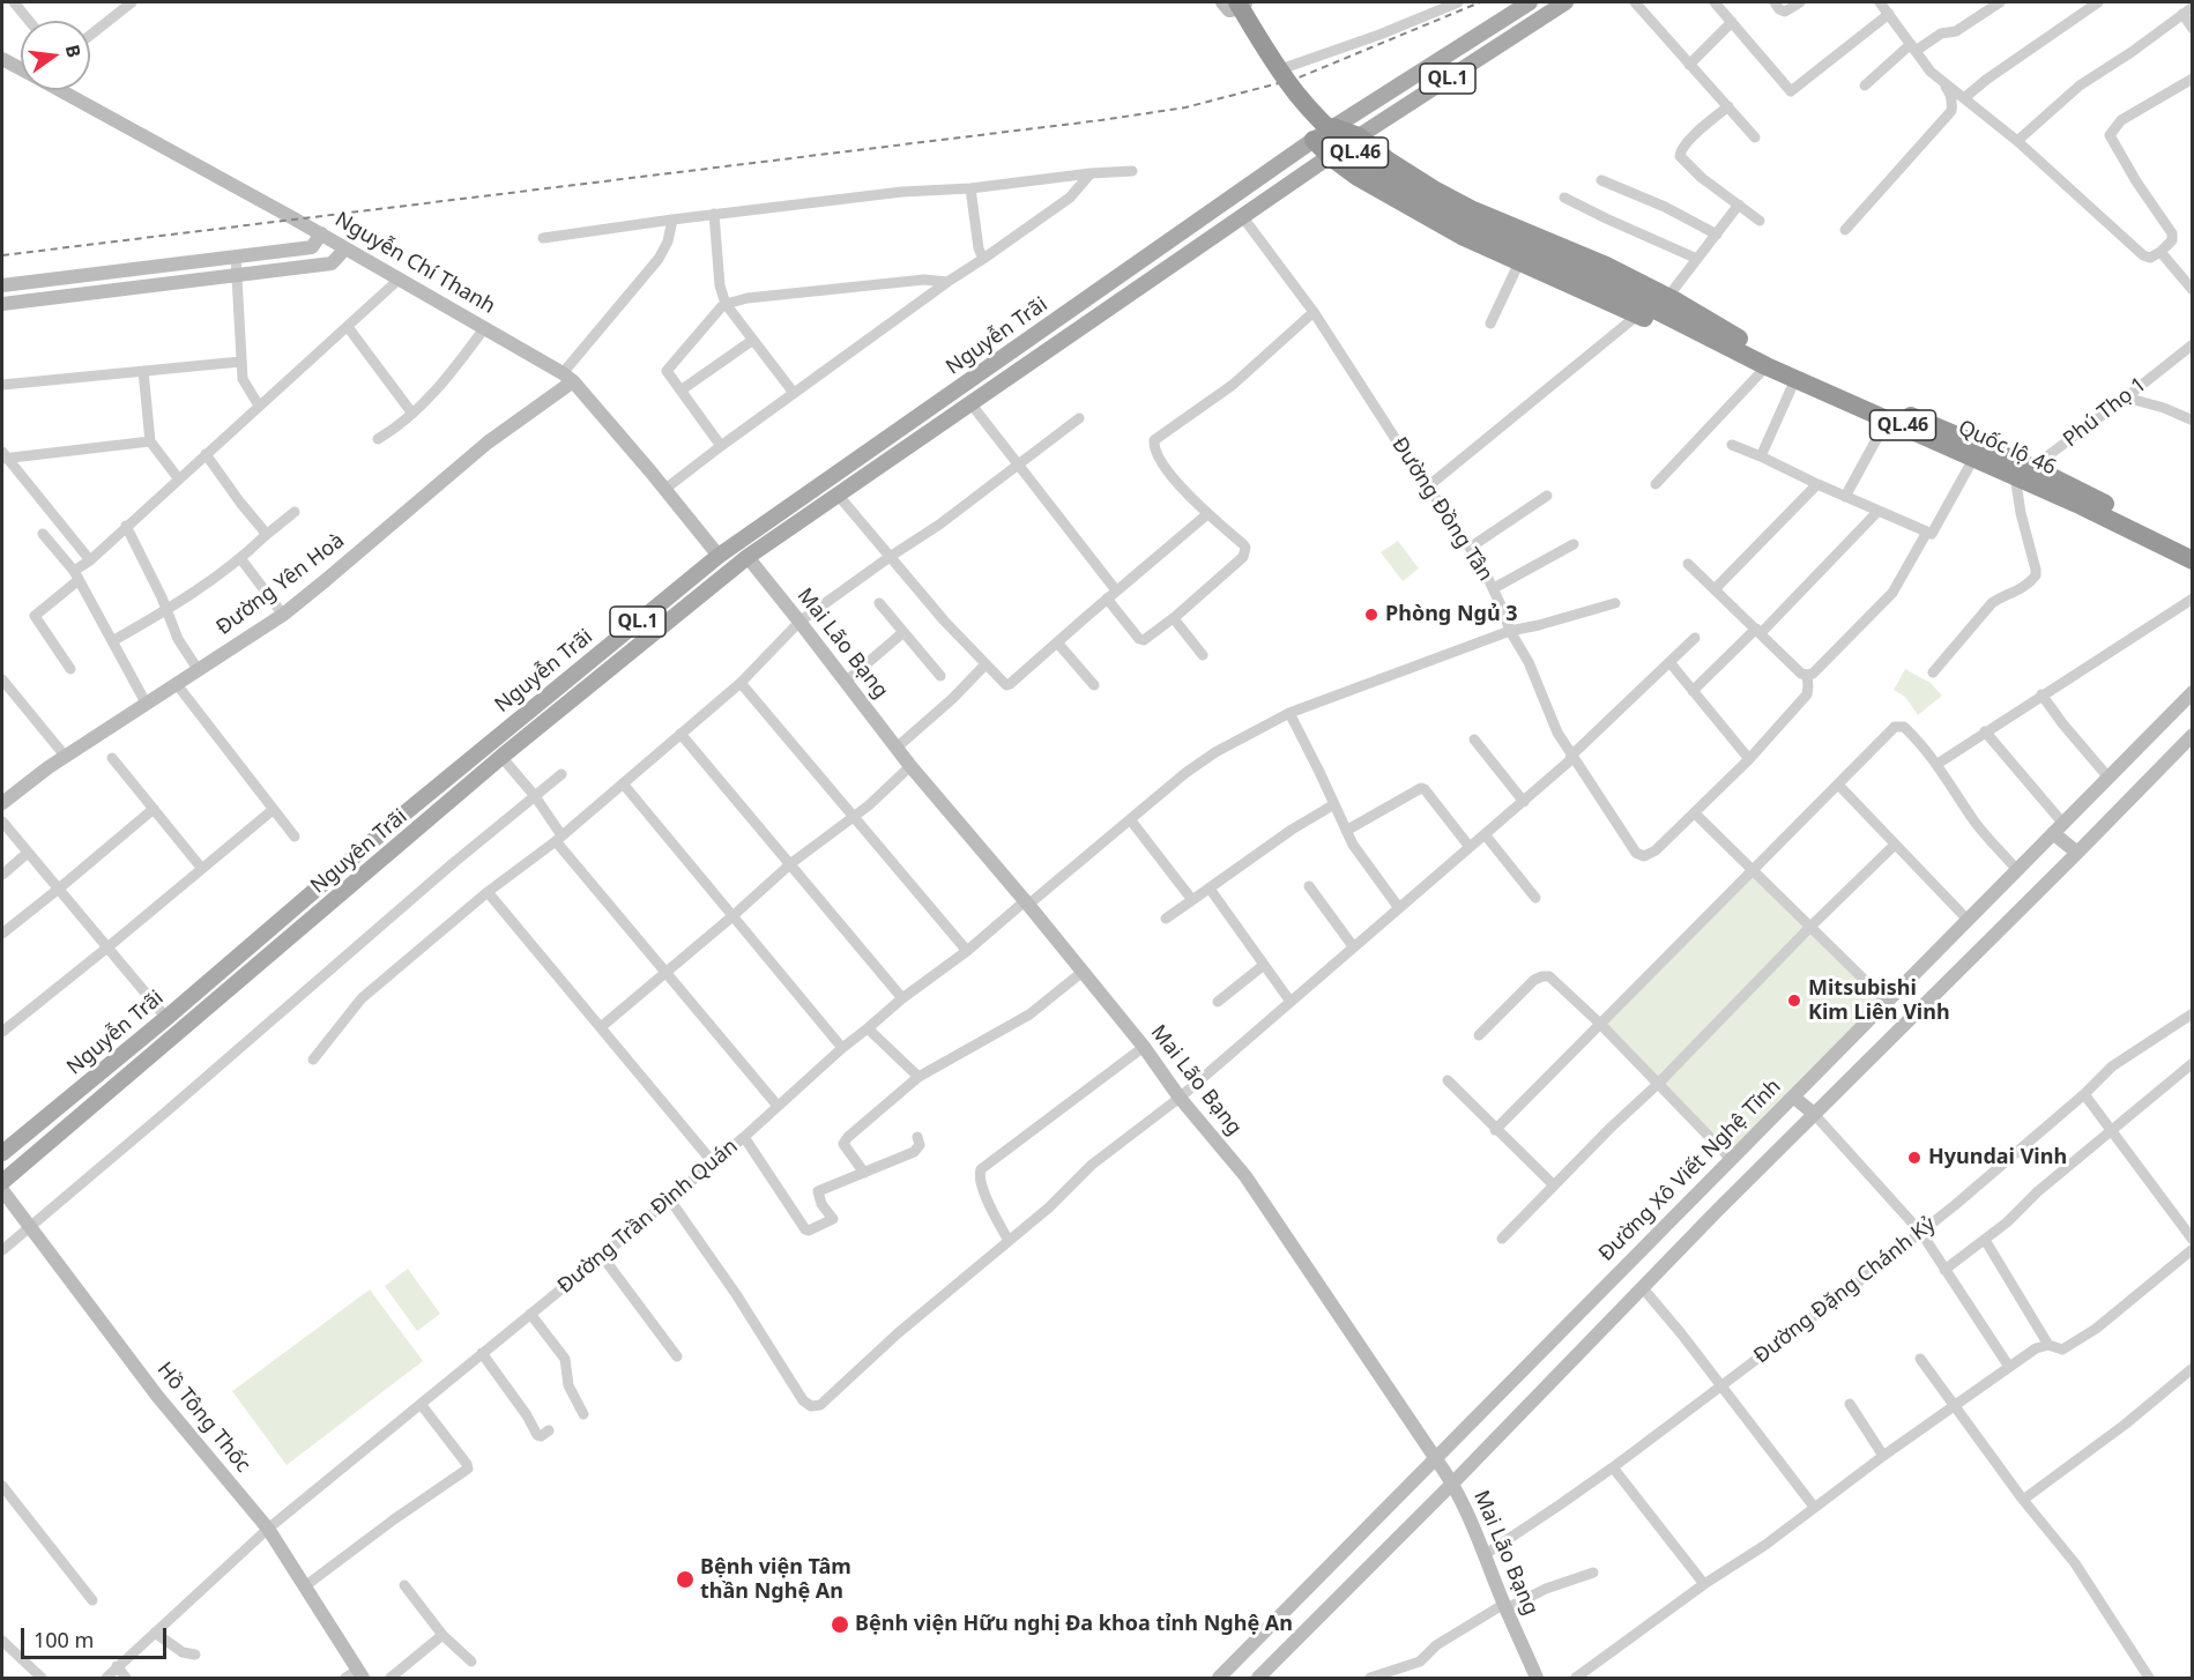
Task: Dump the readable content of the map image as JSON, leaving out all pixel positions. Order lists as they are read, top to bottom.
{
  "streets": {
    "highway": ["QL.46", "Quốc lộ 46"],
    "main road": ["QL.1", "Nguyễn Trãi", "Nguyên Trãi"],
    "street": [
      "Nguyễn Chí Thanh",
      "Phú Thọ 1",
      "Đường Đồng Tân",
      "Đường Yên Hoà",
      "Mai Lão Bạng",
      "Đường Xô Viết Nghệ Tĩnh",
      "Đường Trần Đình Quán",
      "Đường Đặng Chánh Kỷ",
      "Hồ Tông Thốc"
    ]
  },
  "crossings": [
    ["QL.1", "Nguyễn Trãi"],
    ["QL.46", "Quốc lộ 46"],
    ["Nguyễn Chí Thanh", "Nguyễn Trãi"],
    ["Nguyễn Chí Thanh", "Đường Yên Hoà"],
    ["Nguyễn Trãi", "Đường Đồng Tân"],
    ["Nguyễn Trãi", "Mai Lão Bạng"],
    ["Nguyễn Trãi", "Nguyên Trãi"],
    ["Phú Thọ 1", "Quốc lộ 46"],
    ["Đường Đồng Tân", "Đường Trần Đình Quán"],
    ["Mai Lão Bạng", "Nguyên Trãi"],
    ["Mai Lão Bạng", "Đường Xô Viết Nghệ Tĩnh"],
    ["Mai Lão Bạng", "Đường Trần Đình Quán"],
    ["Mai Lão Bạng", "Đường Đặng Chánh Kỷ"],
    ["Đường Trần Đình Quán", "Hồ Tông Thốc"]
  ],
  "places": [
    "Phòng Ngủ 3",
    "Mitsubishi Kim Liên Vinh",
    "Hyundai Vinh",
    "Bệnh viện Tâm thần Nghệ An",
    "Bệnh viện Hữu nghị Đa khoa tỉnh Nghệ An"
  ],
  "scale_bar": "100 m",
  "north": "right"
}
